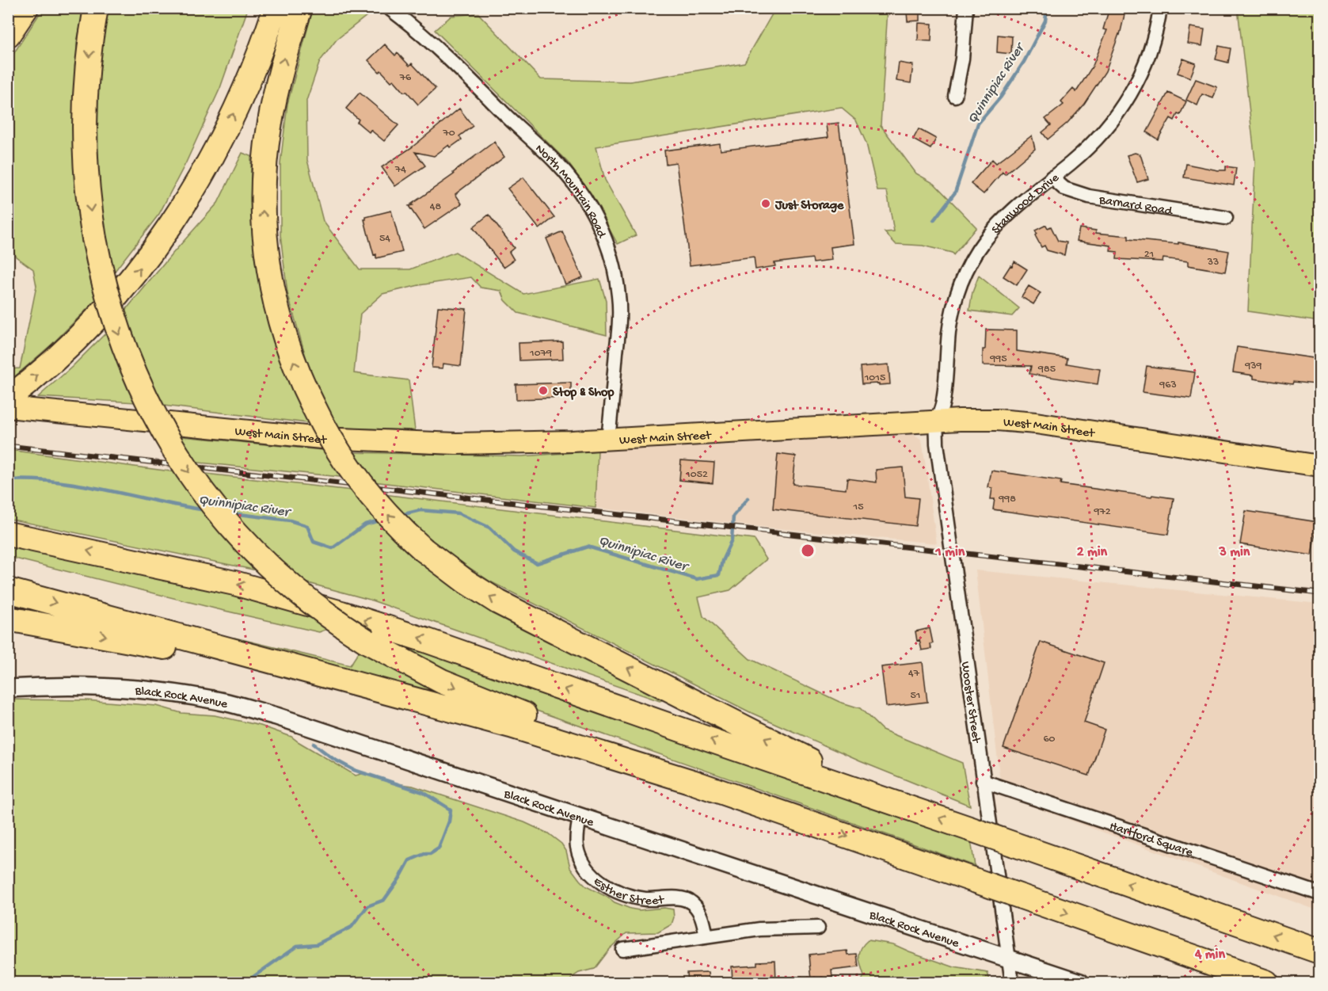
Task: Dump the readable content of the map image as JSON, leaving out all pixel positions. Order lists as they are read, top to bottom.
{
  "streets": {
    "main road": ["West Main Street"],
    "street": [
      "North Mountain Road",
      "Stanwood Drive",
      "Barnard Road",
      "Black Rock Avenue",
      "Wooster Street",
      "Hartford Square",
      "Esther Street"
    ]
  },
  "crossings": [
    ["North Mountain Road", "West Main Street"],
    ["Stanwood Drive", "Barnard Road"],
    ["Stanwood Drive", "West Main Street"],
    ["Stanwood Drive", "Wooster Street"],
    ["West Main Street", "Wooster Street"],
    ["Black Rock Avenue", "Wooster Street"],
    ["Black Rock Avenue", "Esther Street"],
    ["Wooster Street", "Hartford Square"]
  ],
  "water": ["Quinnipiac River"],
  "places": ["Just Storage", "Stop & Shop"],
  "house_numbers": [
    "76",
    "70",
    "74",
    "48",
    "54",
    "21",
    "33",
    "1079",
    "995",
    "939",
    "985",
    "1015",
    "963",
    "1052",
    "998",
    "15",
    "972",
    "47",
    "51",
    "60"
  ],
  "rings": [
    "1 min",
    "2 min",
    "3 min",
    "4 min"
  ]
}
